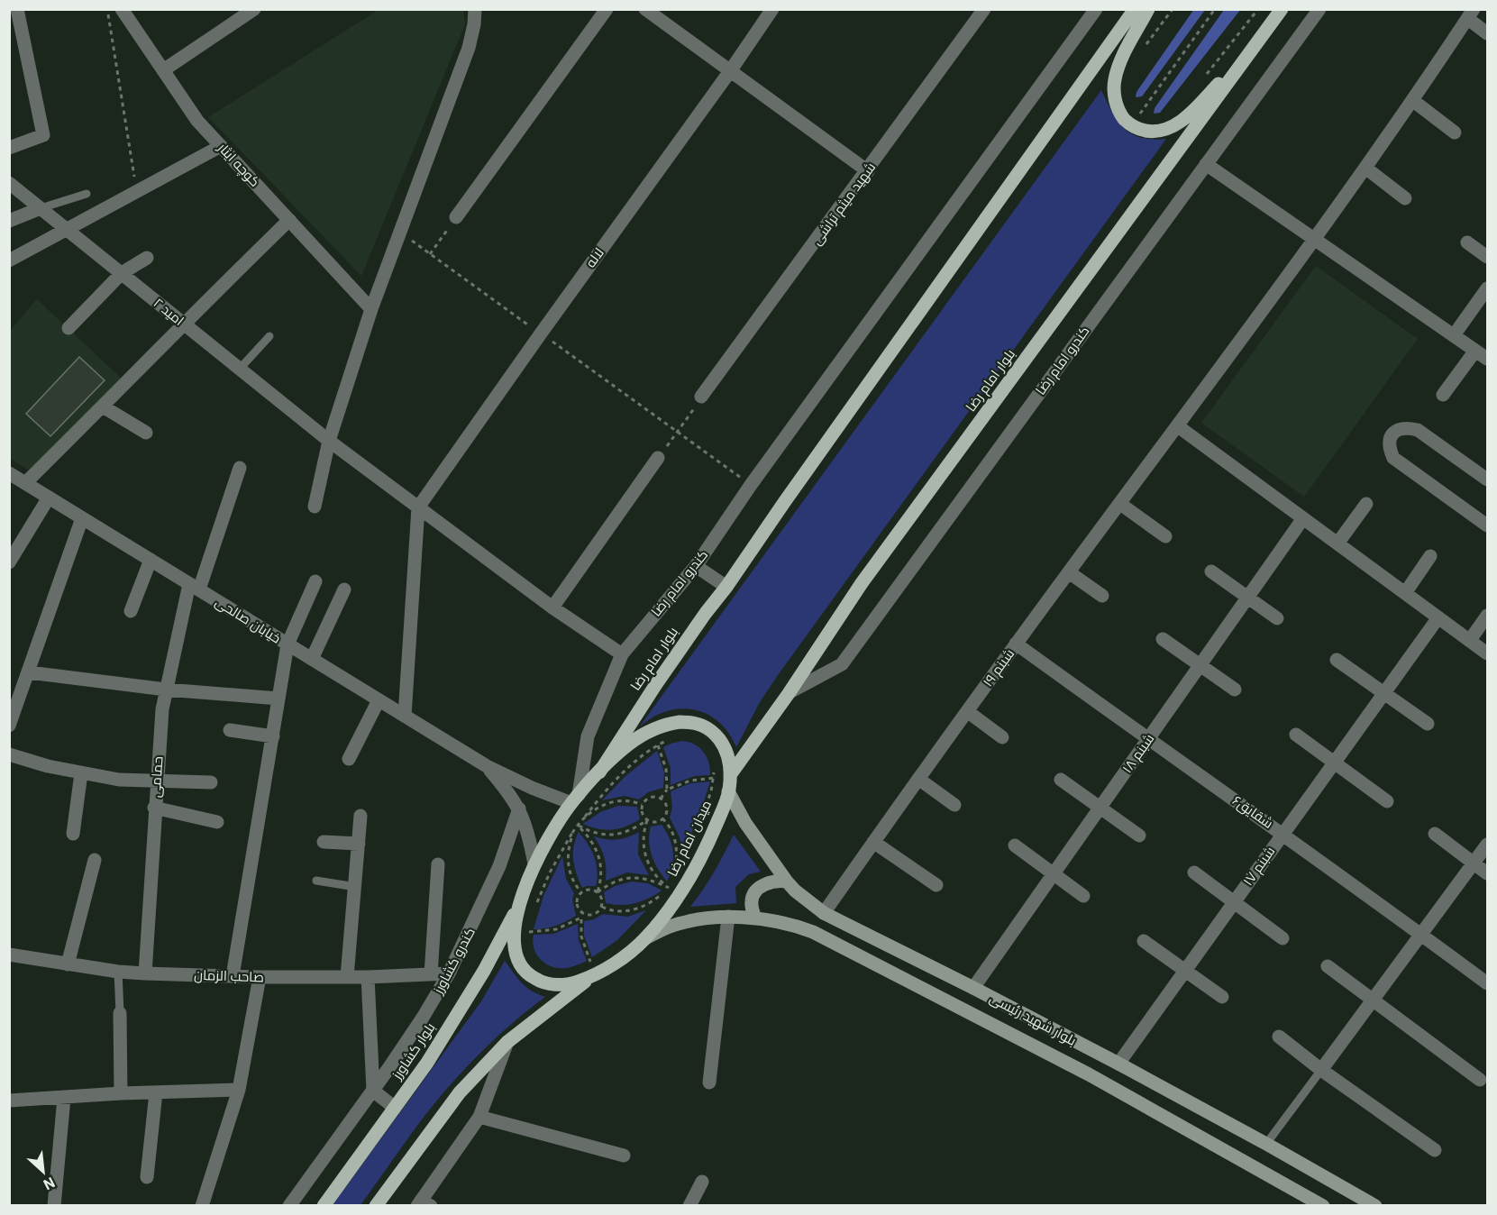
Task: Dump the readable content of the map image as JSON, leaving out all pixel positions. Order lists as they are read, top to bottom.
{
  "streets": {
    "main road": [
      "بلوار امام رضا",
      "میدان امام رضا",
      "بلوار شهید رئیسی",
      "بلوار کشاورز"
    ],
    "street": [
      "کوچه ایثار",
      "شهید میثم تراشی",
      "لاله",
      "امید ۲",
      "کندرو امام رضا",
      "خیابان صالحی",
      "شبنم ۱۹",
      "شبنم ۱۸",
      "حمامی",
      "شقایق۶",
      "شبنم ۱۷",
      "کندرو کشاورز",
      "صاحب الزمان"
    ]
  },
  "crossings": [
    ["لاله", "امید ۲"],
    ["امید ۲", "کندرو امام رضا"],
    ["کندرو امام رضا", "بلوار امام رضا"],
    ["کندرو امام رضا", "میدان امام رضا"],
    ["بلوار امام رضا", "میدان امام رضا"],
    ["خیابان صالحی", "حمامی"],
    ["شبنم ۱۹", "شقایق۶"],
    ["شبنم ۱۹", "بلوار شهید رئیسی"],
    ["شبنم ۱۸", "شقایق۶"],
    ["شبنم ۱۸", "بلوار شهید رئیسی"],
    ["حمامی", "صاحب الزمان"],
    ["شقایق۶", "شبنم ۱۷"],
    ["میدان امام رضا", "بلوار شهید رئیسی"],
    ["میدان امام رضا", "بلوار کشاورز"],
    ["شبنم ۱۷", "بلوار شهید رئیسی"],
    ["کندرو کشاورز", "صاحب الزمان"]
  ],
  "north": "bottom right"
}
